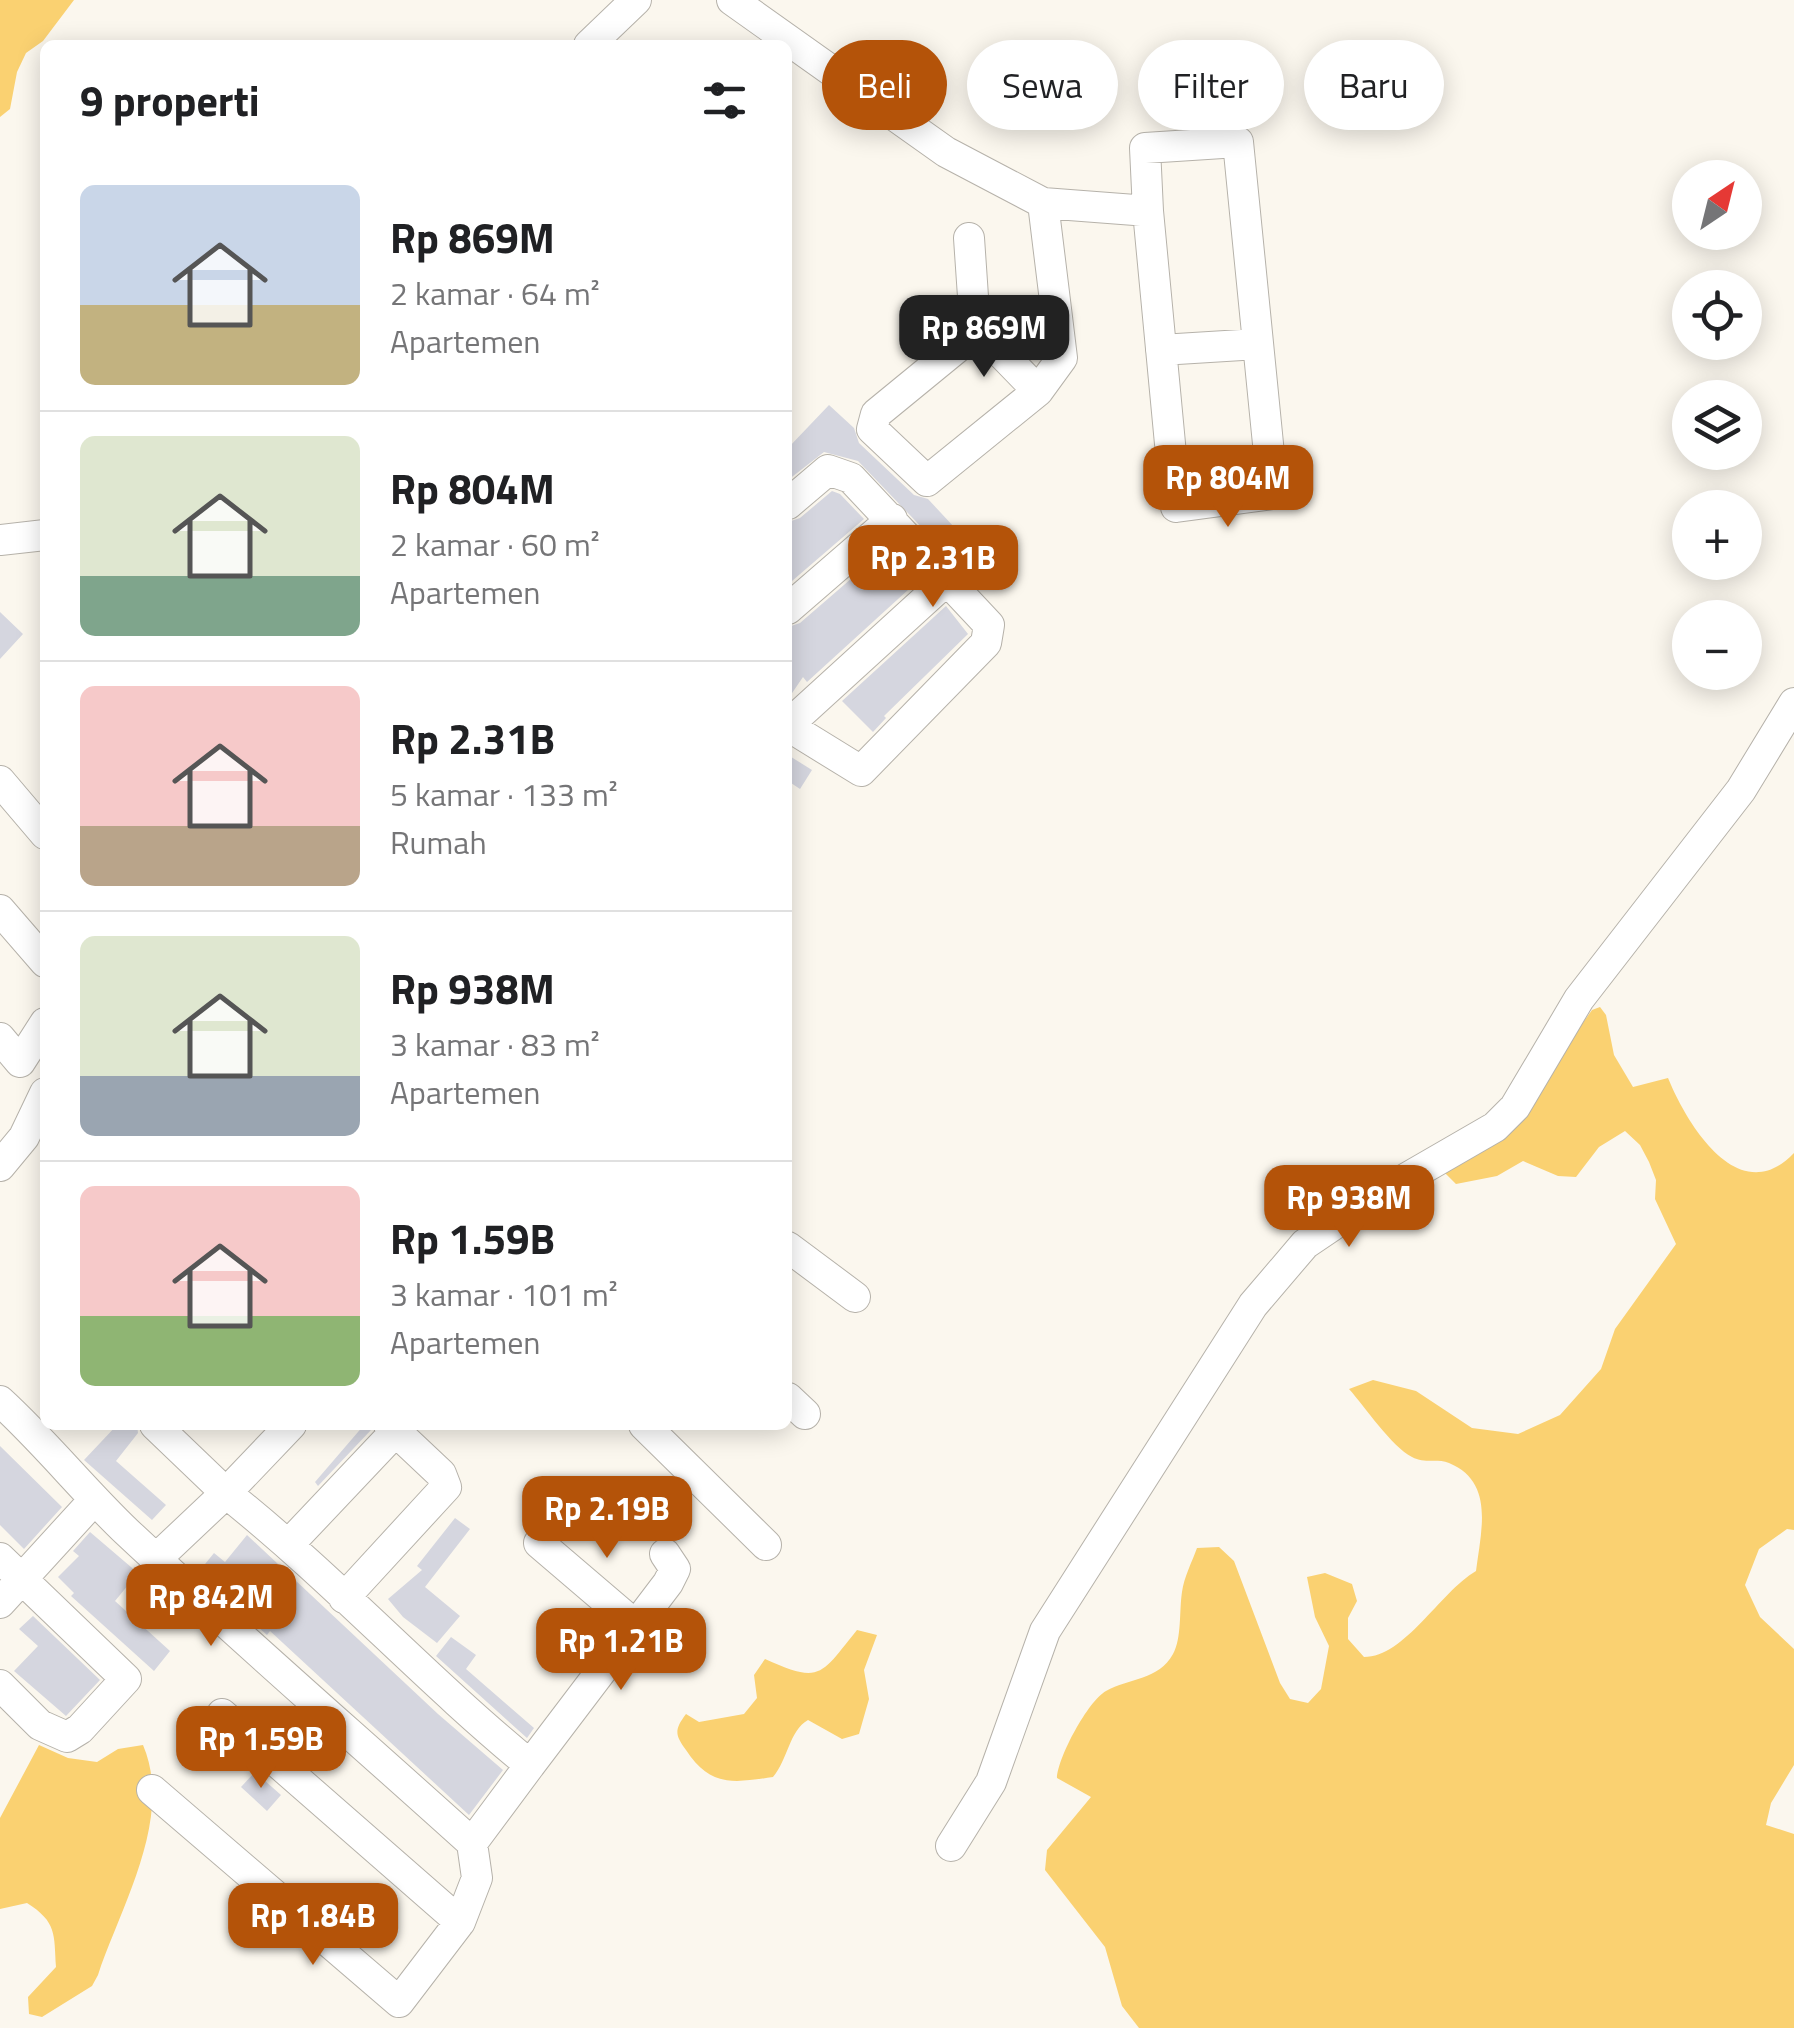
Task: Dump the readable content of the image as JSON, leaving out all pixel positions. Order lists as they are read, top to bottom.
{
  "north": "top right",
  "page": {
    "chip": [
      "Beli",
      "Sewa",
      "Filter",
      "Baru"
    ],
    "heading": "9 properti",
    "map_buttons": ["+", "−"],
    "list": [
      {
        "name": "Rp 869M",
        "note": "2 kamar · 64 m² · Apartemen"
      },
      {
        "name": "Rp 804M",
        "note": "2 kamar · 60 m² · Apartemen"
      },
      {
        "name": "Rp 2.31B",
        "note": "5 kamar · 133 m² · Rumah"
      },
      {
        "name": "Rp 938M",
        "note": "3 kamar · 83 m² · Apartemen"
      },
      {
        "name": "Rp 1.59B",
        "note": "3 kamar · 101 m² · Apartemen"
      }
    ],
    "price": [
      "Rp 869M",
      "Rp 804M",
      "Rp 2.31B",
      "Rp 938M",
      "Rp 2.19B",
      "Rp 842M",
      "Rp 1.21B",
      "Rp 1.59B",
      "Rp 1.84B"
    ]
  }
}
